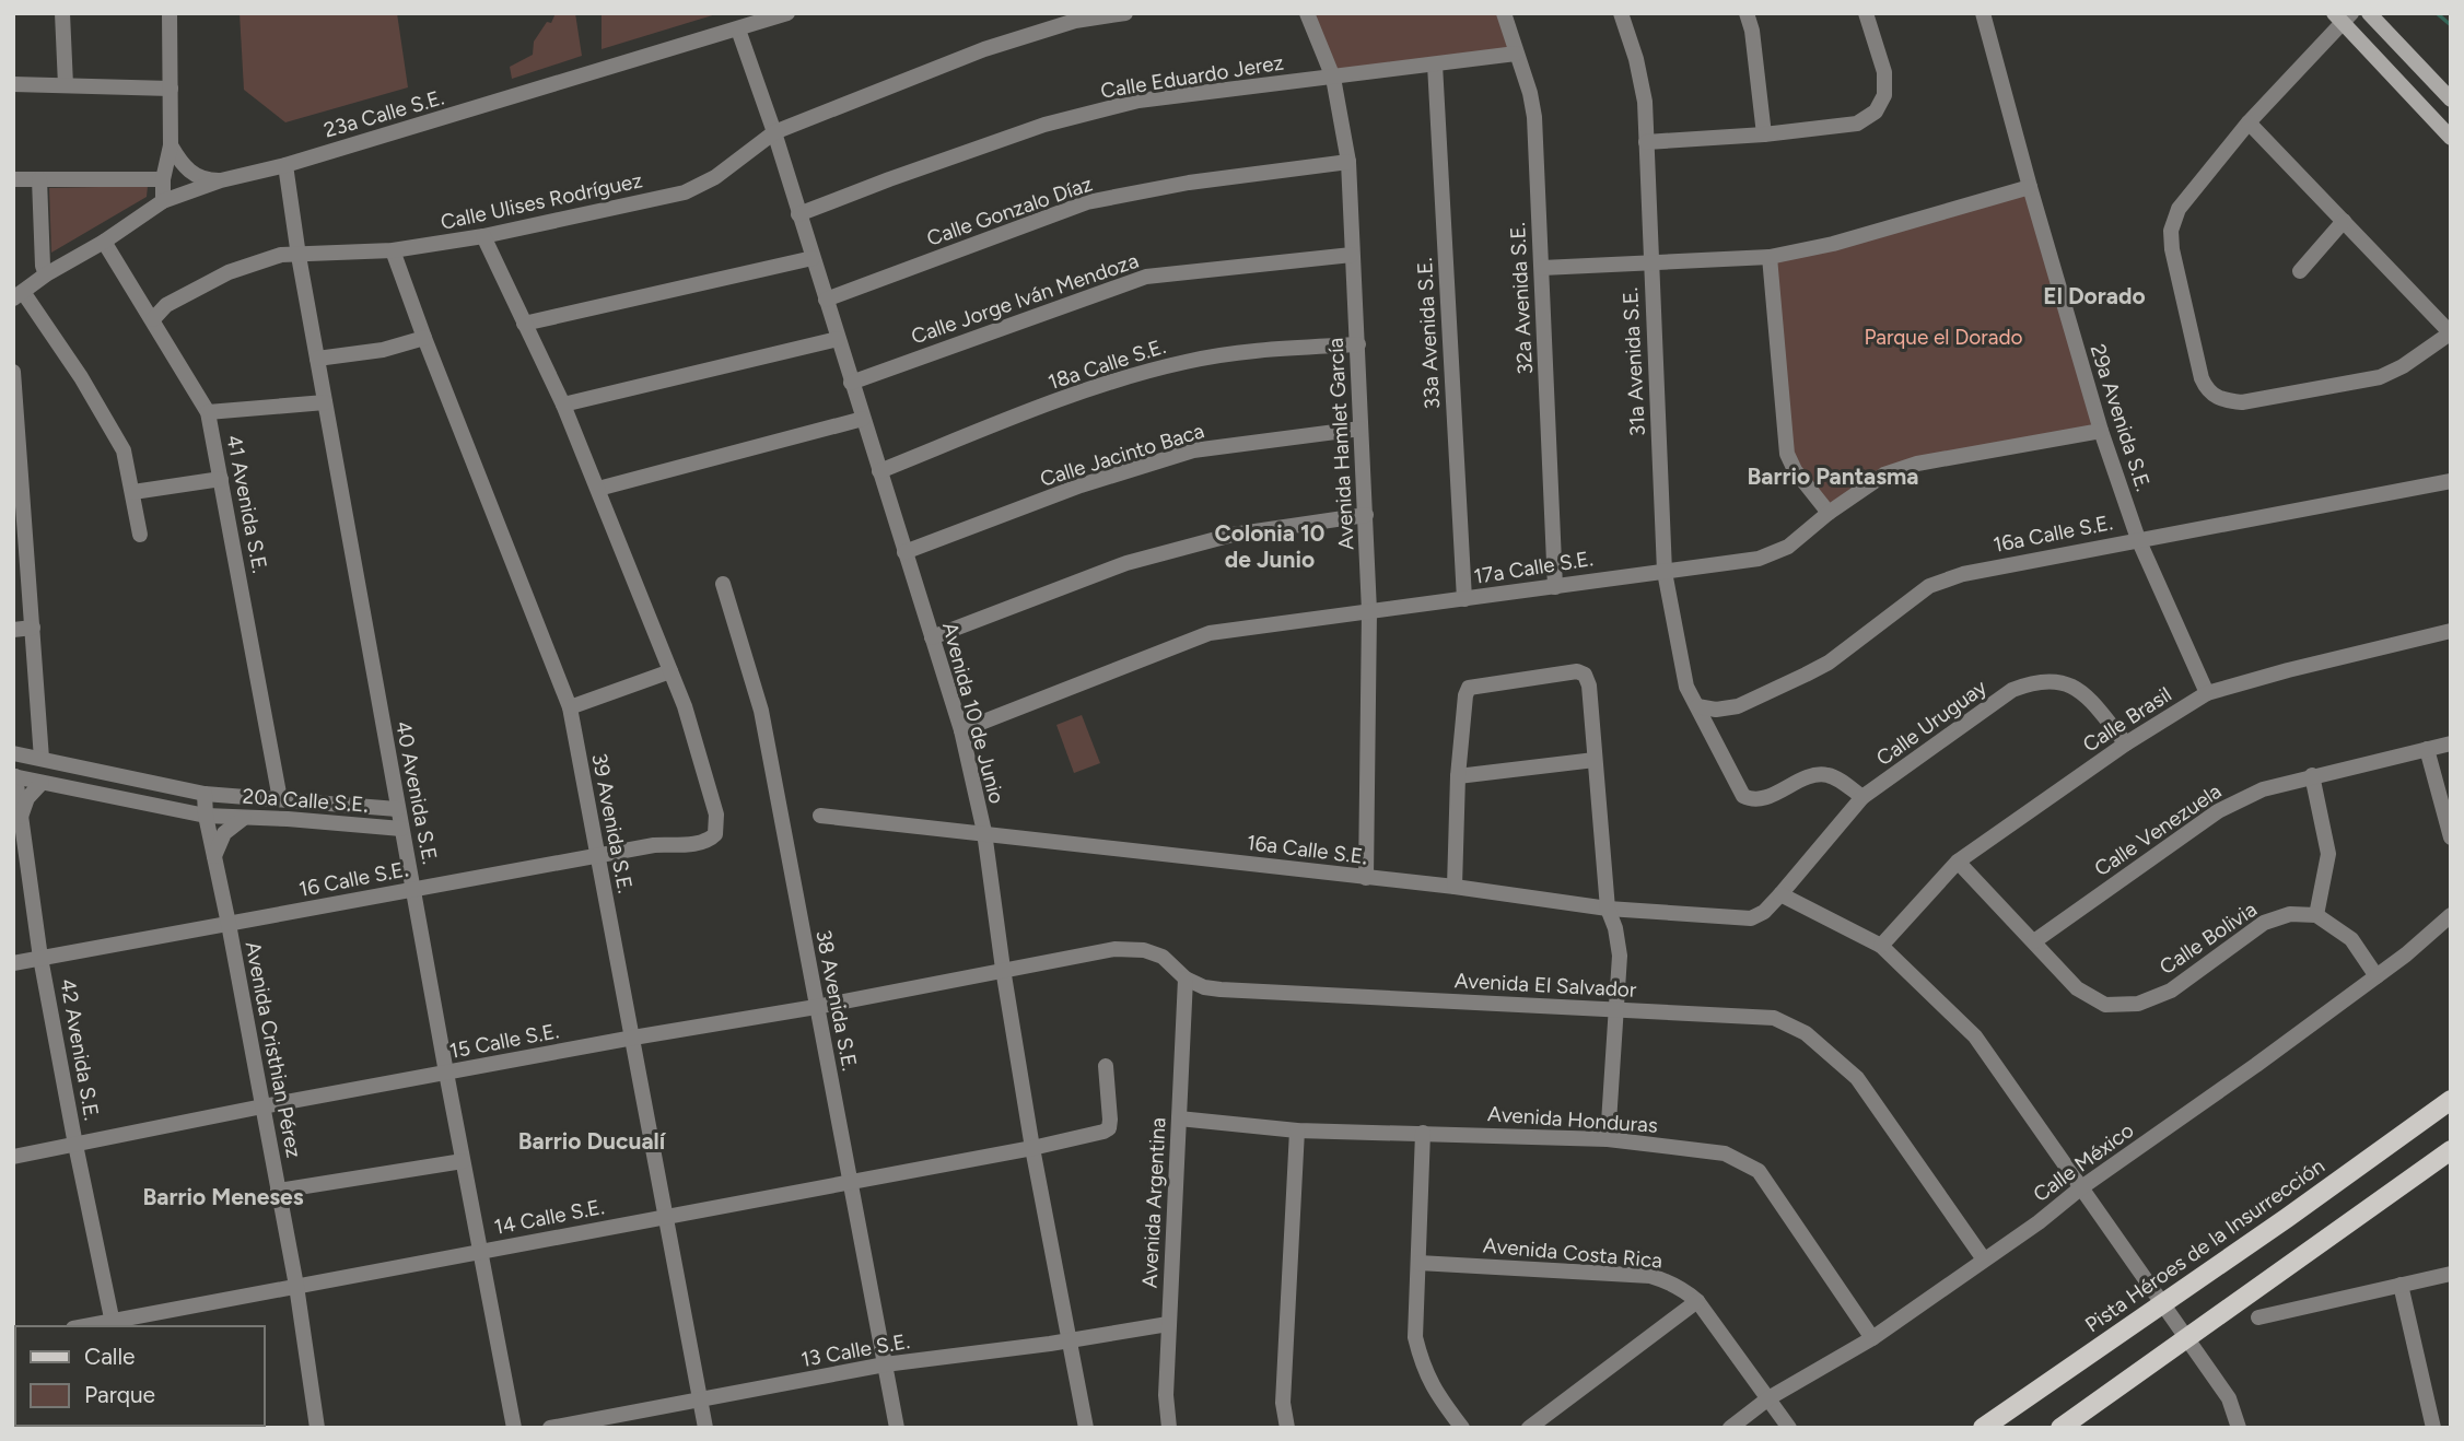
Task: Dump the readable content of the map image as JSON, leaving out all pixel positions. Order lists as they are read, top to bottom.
{
  "streets": {
    "main road": ["Pista Héroes de la Insurrección"],
    "street": [
      "Calle Eduardo Jerez",
      "23a Calle S.E.",
      "Calle Ulises Rodríguez",
      "Calle Gonzalo Díaz",
      "Calle Jorge Iván Mendoza",
      "32a Avenida S.E.",
      "33a Avenida S.E.",
      "31a Avenida S.E.",
      "18a Calle S.E.",
      "29a Avenida S.E.",
      "Avenida Hamlet García",
      "Calle Jacinto Baca",
      "41 Avenida S.E.",
      "16a Calle S.E.",
      "17a Calle S.E.",
      "Avenida 10 de Junio",
      "Calle Brasil",
      "Calle Uruguay",
      "40 Avenida S.E.",
      "20a Calle S.E.",
      "39 Avenida S.E.",
      "Calle Venezuela",
      "16 Calle S.E.",
      "Calle Bolivia",
      "Avenida El Salvador",
      "38 Avenida S.E.",
      "15 Calle S.E.",
      "42 Avenida S.E.",
      "Avenida Cristhian Pérez",
      "Avenida Honduras",
      "Calle México",
      "Avenida Argentina",
      "14 Calle S.E.",
      "Avenida Costa Rica",
      "13 Calle S.E."
    ]
  },
  "crossings": [
    ["Calle Eduardo Jerez", "32a Avenida S.E."],
    ["Calle Eduardo Jerez", "33a Avenida S.E."],
    ["Calle Eduardo Jerez", "Avenida Hamlet García"],
    ["Calle Eduardo Jerez", "Avenida 10 de Junio"],
    ["23a Calle S.E.", "41 Avenida S.E."],
    ["23a Calle S.E.", "Avenida 10 de Junio"],
    ["23a Calle S.E.", "40 Avenida S.E."],
    ["Calle Ulises Rodríguez", "41 Avenida S.E."],
    ["Calle Ulises Rodríguez", "Avenida 10 de Junio"],
    ["Calle Ulises Rodríguez", "40 Avenida S.E."],
    ["Calle Ulises Rodríguez", "39 Avenida S.E."],
    ["Calle Gonzalo Díaz", "Avenida Hamlet García"],
    ["Calle Gonzalo Díaz", "Avenida 10 de Junio"],
    ["Calle Jorge Iván Mendoza", "Avenida Hamlet García"],
    ["Calle Jorge Iván Mendoza", "Avenida 10 de Junio"],
    ["32a Avenida S.E.", "17a Calle S.E."],
    ["33a Avenida S.E.", "17a Calle S.E."],
    ["31a Avenida S.E.", "16a Calle S.E."],
    ["31a Avenida S.E.", "17a Calle S.E."],
    ["31a Avenida S.E.", "Calle Uruguay"],
    ["18a Calle S.E.", "Avenida Hamlet García"],
    ["18a Calle S.E.", "Avenida 10 de Junio"],
    ["29a Avenida S.E.", "16a Calle S.E."],
    ["29a Avenida S.E.", "17a Calle S.E."],
    ["29a Avenida S.E.", "Calle Brasil"],
    ["Avenida Hamlet García", "Calle Jacinto Baca"],
    ["Avenida Hamlet García", "16a Calle S.E."],
    ["Avenida Hamlet García", "17a Calle S.E."],
    ["Calle Jacinto Baca", "Avenida 10 de Junio"],
    ["41 Avenida S.E.", "20a Calle S.E."],
    ["16a Calle S.E.", "Avenida 10 de Junio"],
    ["16a Calle S.E.", "Calle Uruguay"],
    ["17a Calle S.E.", "Avenida 10 de Junio"],
    ["Avenida 10 de Junio", "Avenida El Salvador"],
    ["Avenida 10 de Junio", "15 Calle S.E."],
    ["Avenida 10 de Junio", "14 Calle S.E."],
    ["Avenida 10 de Junio", "13 Calle S.E."],
    ["Calle Brasil", "Calle Uruguay"],
    ["Calle Brasil", "Calle Bolivia"],
    ["40 Avenida S.E.", "20a Calle S.E."],
    ["40 Avenida S.E.", "16 Calle S.E."],
    ["40 Avenida S.E.", "15 Calle S.E."],
    ["40 Avenida S.E.", "14 Calle S.E."],
    ["20a Calle S.E.", "42 Avenida S.E."],
    ["20a Calle S.E.", "Avenida Cristhian Pérez"],
    ["39 Avenida S.E.", "16 Calle S.E."],
    ["39 Avenida S.E.", "15 Calle S.E."],
    ["39 Avenida S.E.", "14 Calle S.E."],
    ["39 Avenida S.E.", "13 Calle S.E."],
    ["Calle Venezuela", "Calle Bolivia"],
    ["16 Calle S.E.", "42 Avenida S.E."],
    ["16 Calle S.E.", "Avenida Cristhian Pérez"],
    ["Avenida El Salvador", "15 Calle S.E."],
    ["Avenida El Salvador", "Calle México"],
    ["Avenida El Salvador", "Avenida Argentina"],
    ["38 Avenida S.E.", "15 Calle S.E."],
    ["38 Avenida S.E.", "14 Calle S.E."],
    ["38 Avenida S.E.", "13 Calle S.E."],
    ["15 Calle S.E.", "42 Avenida S.E."],
    ["15 Calle S.E.", "Avenida Cristhian Pérez"],
    ["42 Avenida S.E.", "14 Calle S.E."],
    ["Avenida Cristhian Pérez", "14 Calle S.E."],
    ["Avenida Honduras", "Calle México"],
    ["Avenida Honduras", "Avenida Argentina"],
    ["Calle México", "Avenida Costa Rica"],
    ["Avenida Argentina", "13 Calle S.E."]
  ],
  "districts": [
    "El Dorado",
    "Barrio Pantasma",
    "Colonia 10 de Junio",
    "Barrio Ducualí",
    "Barrio Meneses"
  ],
  "parks": ["Parque el Dorado"],
  "legend": ["Calle", "Parque"]
}
